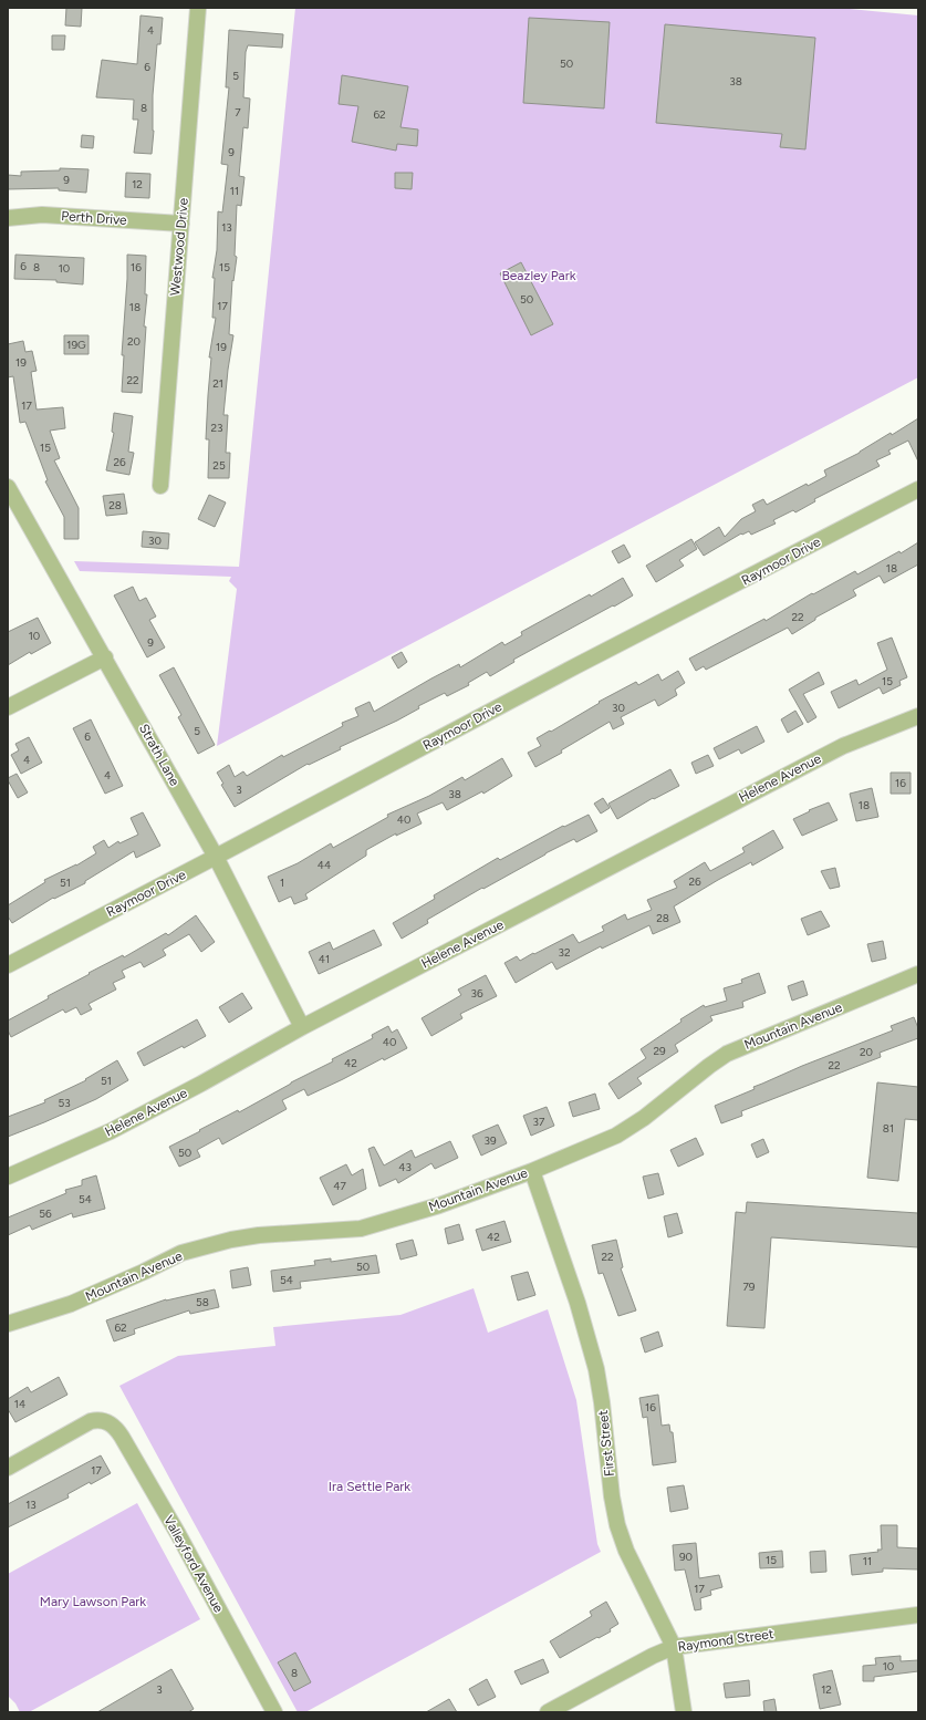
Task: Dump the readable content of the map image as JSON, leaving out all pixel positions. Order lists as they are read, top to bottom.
{
  "streets": {
    "street": [
      "Perth Drive",
      "Westwood Drive",
      "Raymoor Drive",
      "Strath Lane",
      "Helene Avenue",
      "Mountain Avenue",
      "First Street",
      "Valleyford Avenue",
      "Raymond Street"
    ]
  },
  "crossings": [
    ["Perth Drive", "Westwood Drive"],
    ["Raymoor Drive", "Strath Lane"],
    ["Strath Lane", "Helene Avenue"],
    ["Mountain Avenue", "First Street"],
    ["First Street", "Raymond Street"]
  ],
  "parks": ["Beazley Park", "Ira Settle Park", "Mary Lawson Park"],
  "house_numbers": [
    "4",
    "50",
    "6",
    "5",
    "38",
    "8",
    "7",
    "62",
    "9",
    "9",
    "12",
    "11",
    "13",
    "6",
    "8",
    "16",
    "15",
    "10",
    "50",
    "17",
    "18",
    "20",
    "19G",
    "19",
    "19",
    "22",
    "21",
    "17",
    "23",
    "15",
    "26",
    "25",
    "28",
    "30",
    "18",
    "22",
    "10",
    "9",
    "15",
    "30",
    "5",
    "6",
    "4",
    "4",
    "16",
    "3",
    "38",
    "18",
    "40",
    "44",
    "26",
    "51",
    "1",
    "28",
    "32",
    "41",
    "36",
    "40",
    "29",
    "20",
    "42",
    "22",
    "51",
    "53",
    "37",
    "81",
    "39",
    "50",
    "43",
    "47",
    "54",
    "56",
    "42",
    "22",
    "50",
    "54",
    "79",
    "58",
    "62",
    "14",
    "16",
    "17",
    "13",
    "90",
    "15",
    "11",
    "17",
    "10",
    "8",
    "3",
    "12"
  ]
}
